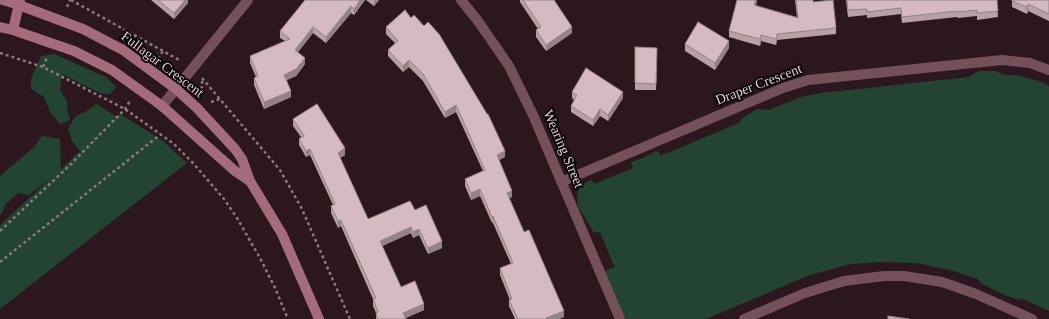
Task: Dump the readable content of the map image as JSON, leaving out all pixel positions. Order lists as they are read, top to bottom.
{
  "streets": {
    "street": ["Fullagar Crescent", "Draper Crescent", "Wearing Street"]
  },
  "crossings": [
    ["Draper Crescent", "Wearing Street"]
  ]
}
